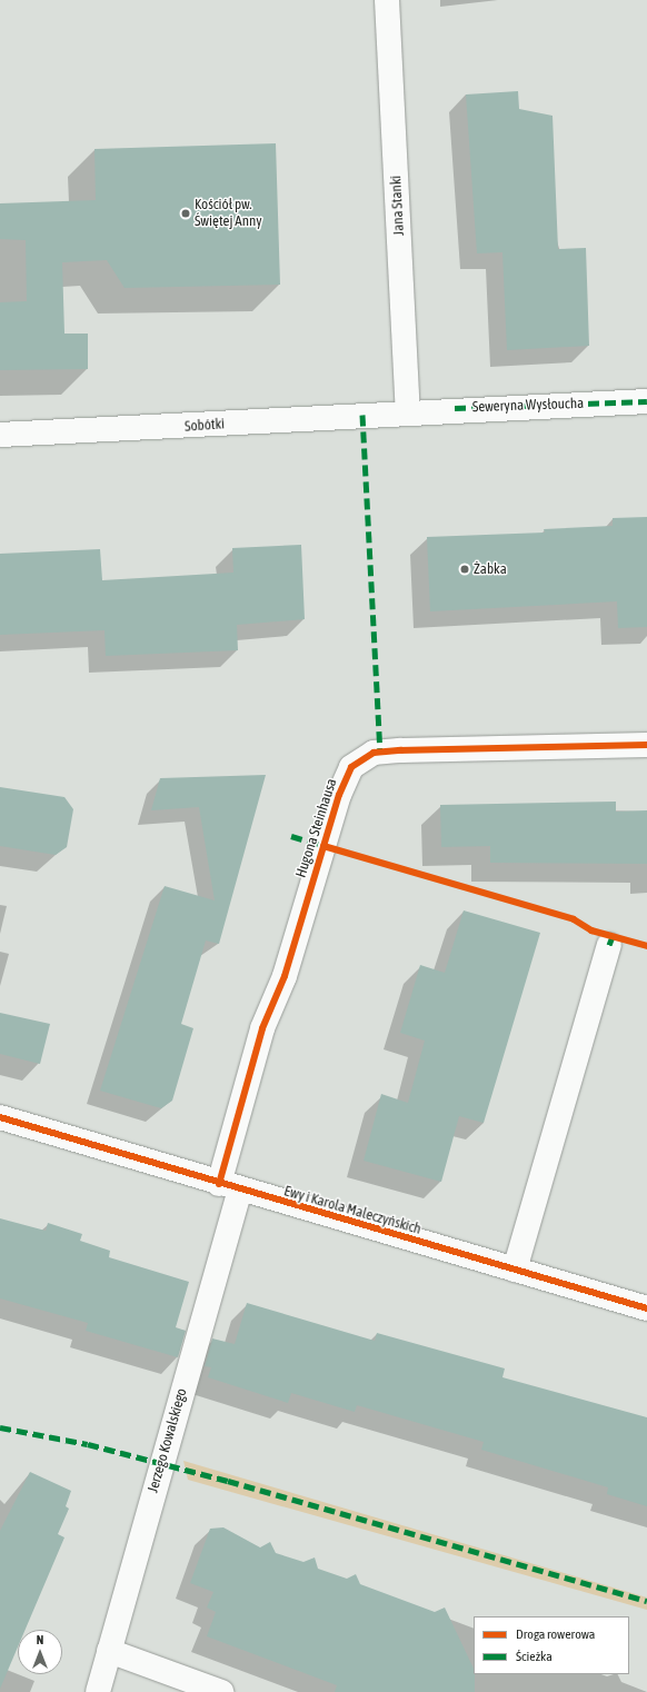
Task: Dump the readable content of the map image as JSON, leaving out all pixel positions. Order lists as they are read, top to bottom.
{
  "streets": {
    "street": [
      "Jana Stanki",
      "Seweryna Wysłoucha",
      "Sobótki",
      "Hugona Steinhausa",
      "Ewy i Karola Maleczyńskich",
      "Jerzego Kowalskiego"
    ]
  },
  "crossings": [
    ["Jana Stanki", "Seweryna Wysłoucha"],
    ["Jana Stanki", "Sobótki"],
    ["Seweryna Wysłoucha", "Sobótki"],
    ["Hugona Steinhausa", "Ewy i Karola Maleczyńskich"],
    ["Hugona Steinhausa", "Jerzego Kowalskiego"],
    ["Ewy i Karola Maleczyńskich", "Jerzego Kowalskiego"]
  ],
  "places": ["Kościół pw. Świętej Anny", "Żabka"],
  "legend": ["Droga rowerowa", "Ścieżka"],
  "north": "top"
}
